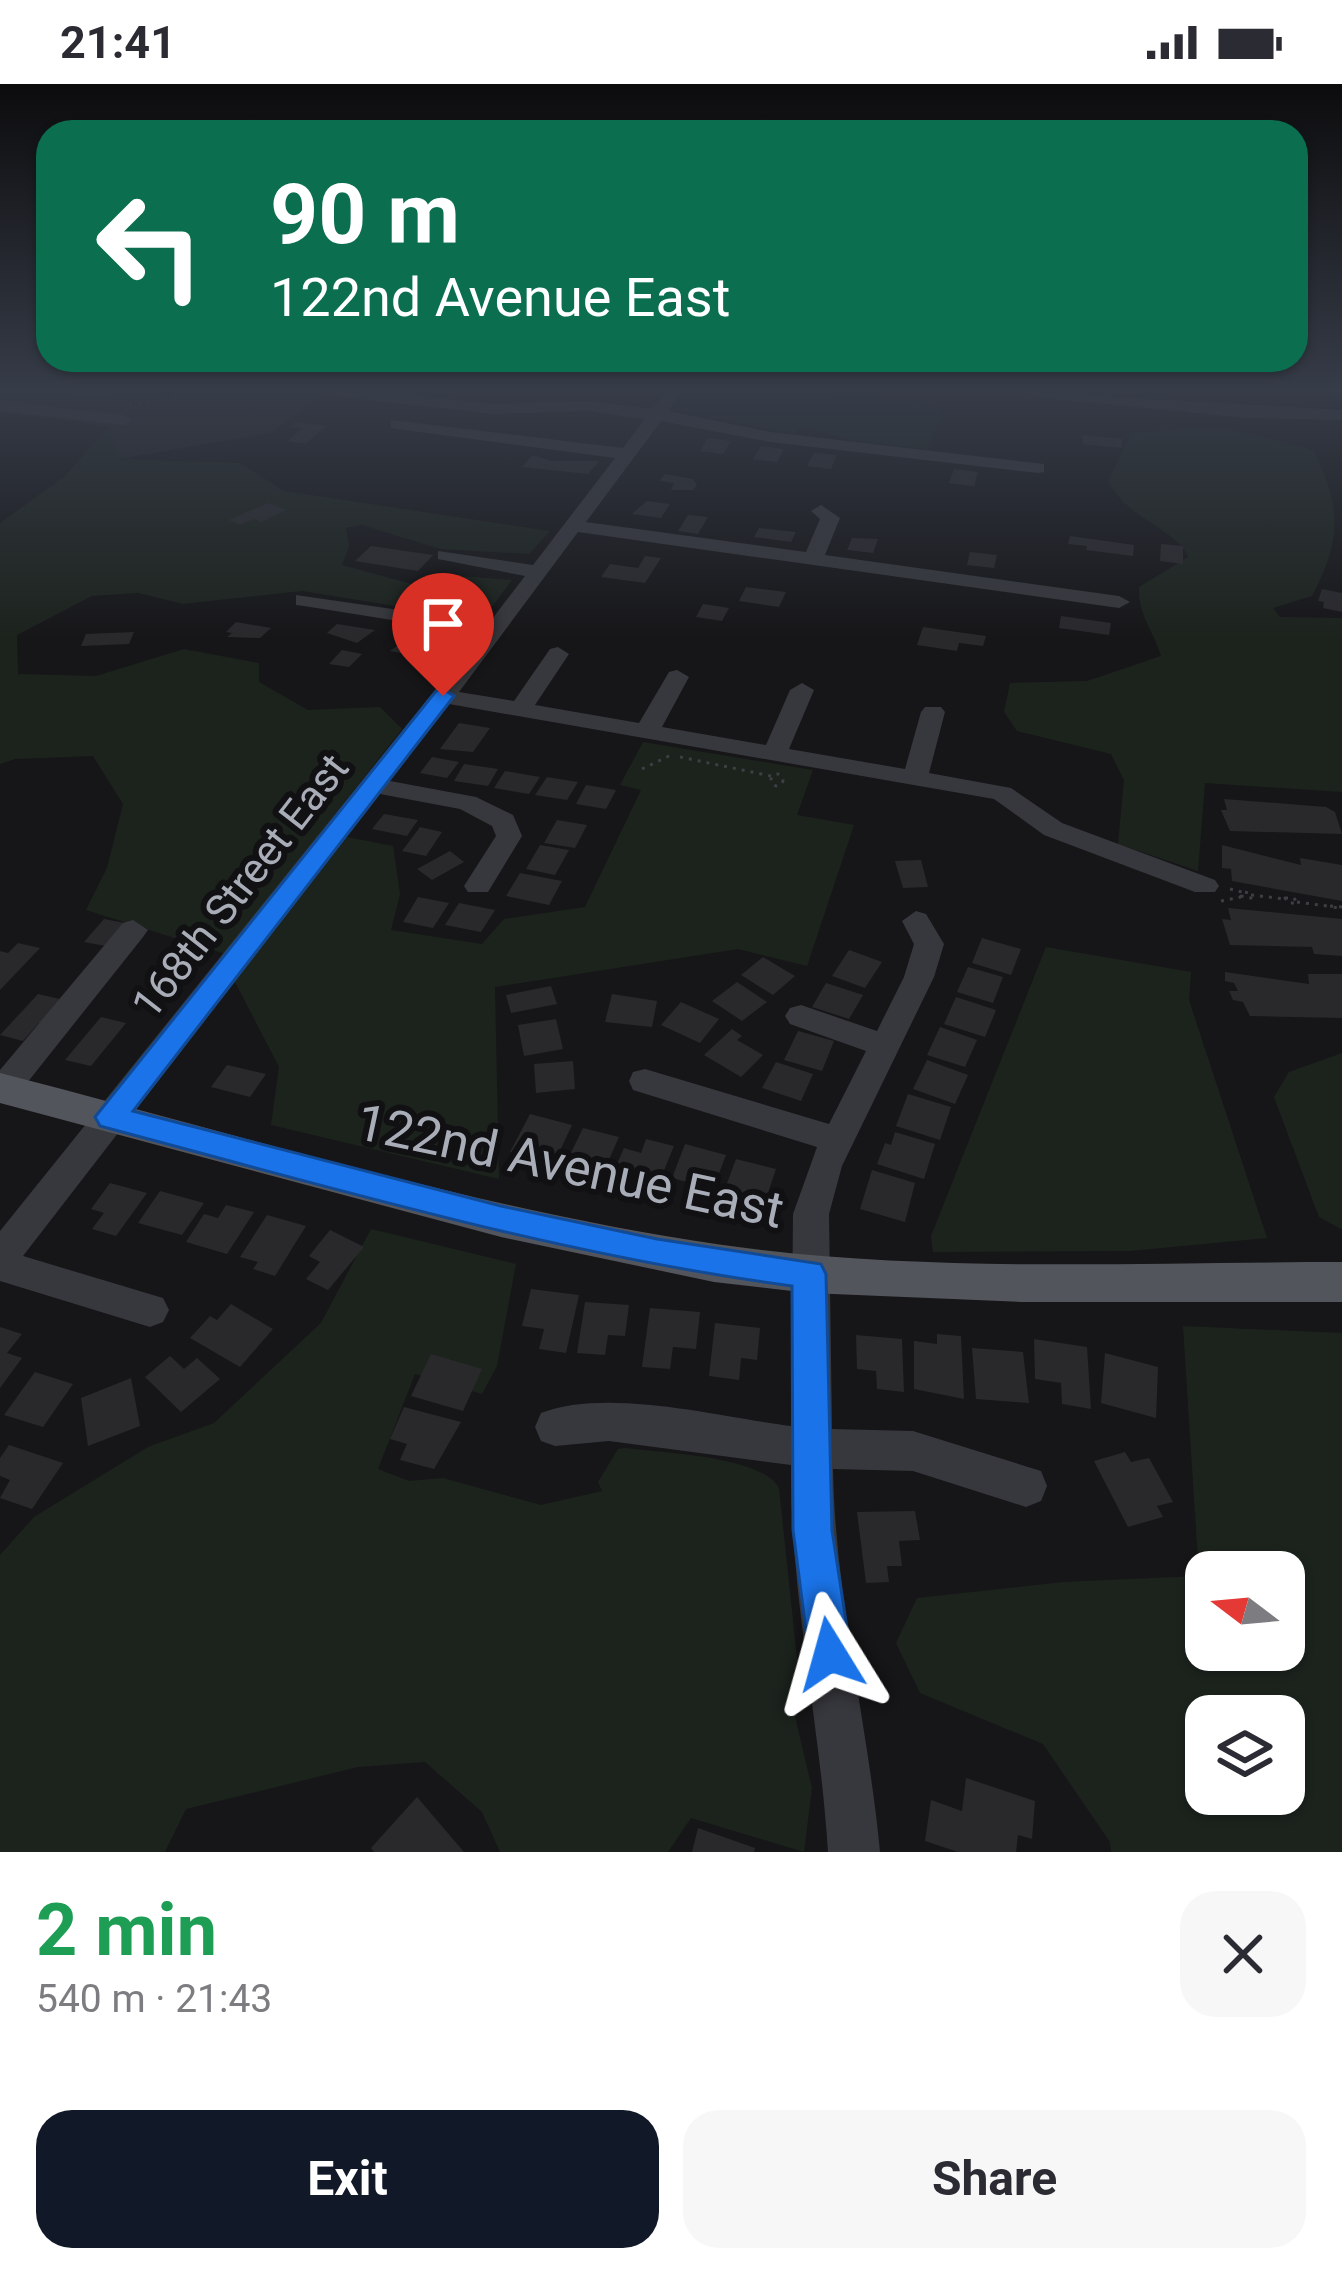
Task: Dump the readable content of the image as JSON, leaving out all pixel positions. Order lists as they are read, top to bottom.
{
  "streets": {
    "main road": ["122nd Avenue East"],
    "street": ["168th Street East"]
  },
  "crossings": [
    ["168th Street East", "122nd Avenue East"]
  ],
  "north": "left",
  "page": {
    "status": "21:41",
    "turn": ["90 m", "122nd Avenue East"],
    "heading": ["2 min", "540 m · 21:43"],
    "buttons": ["Exit", "Share"]
  }
}
